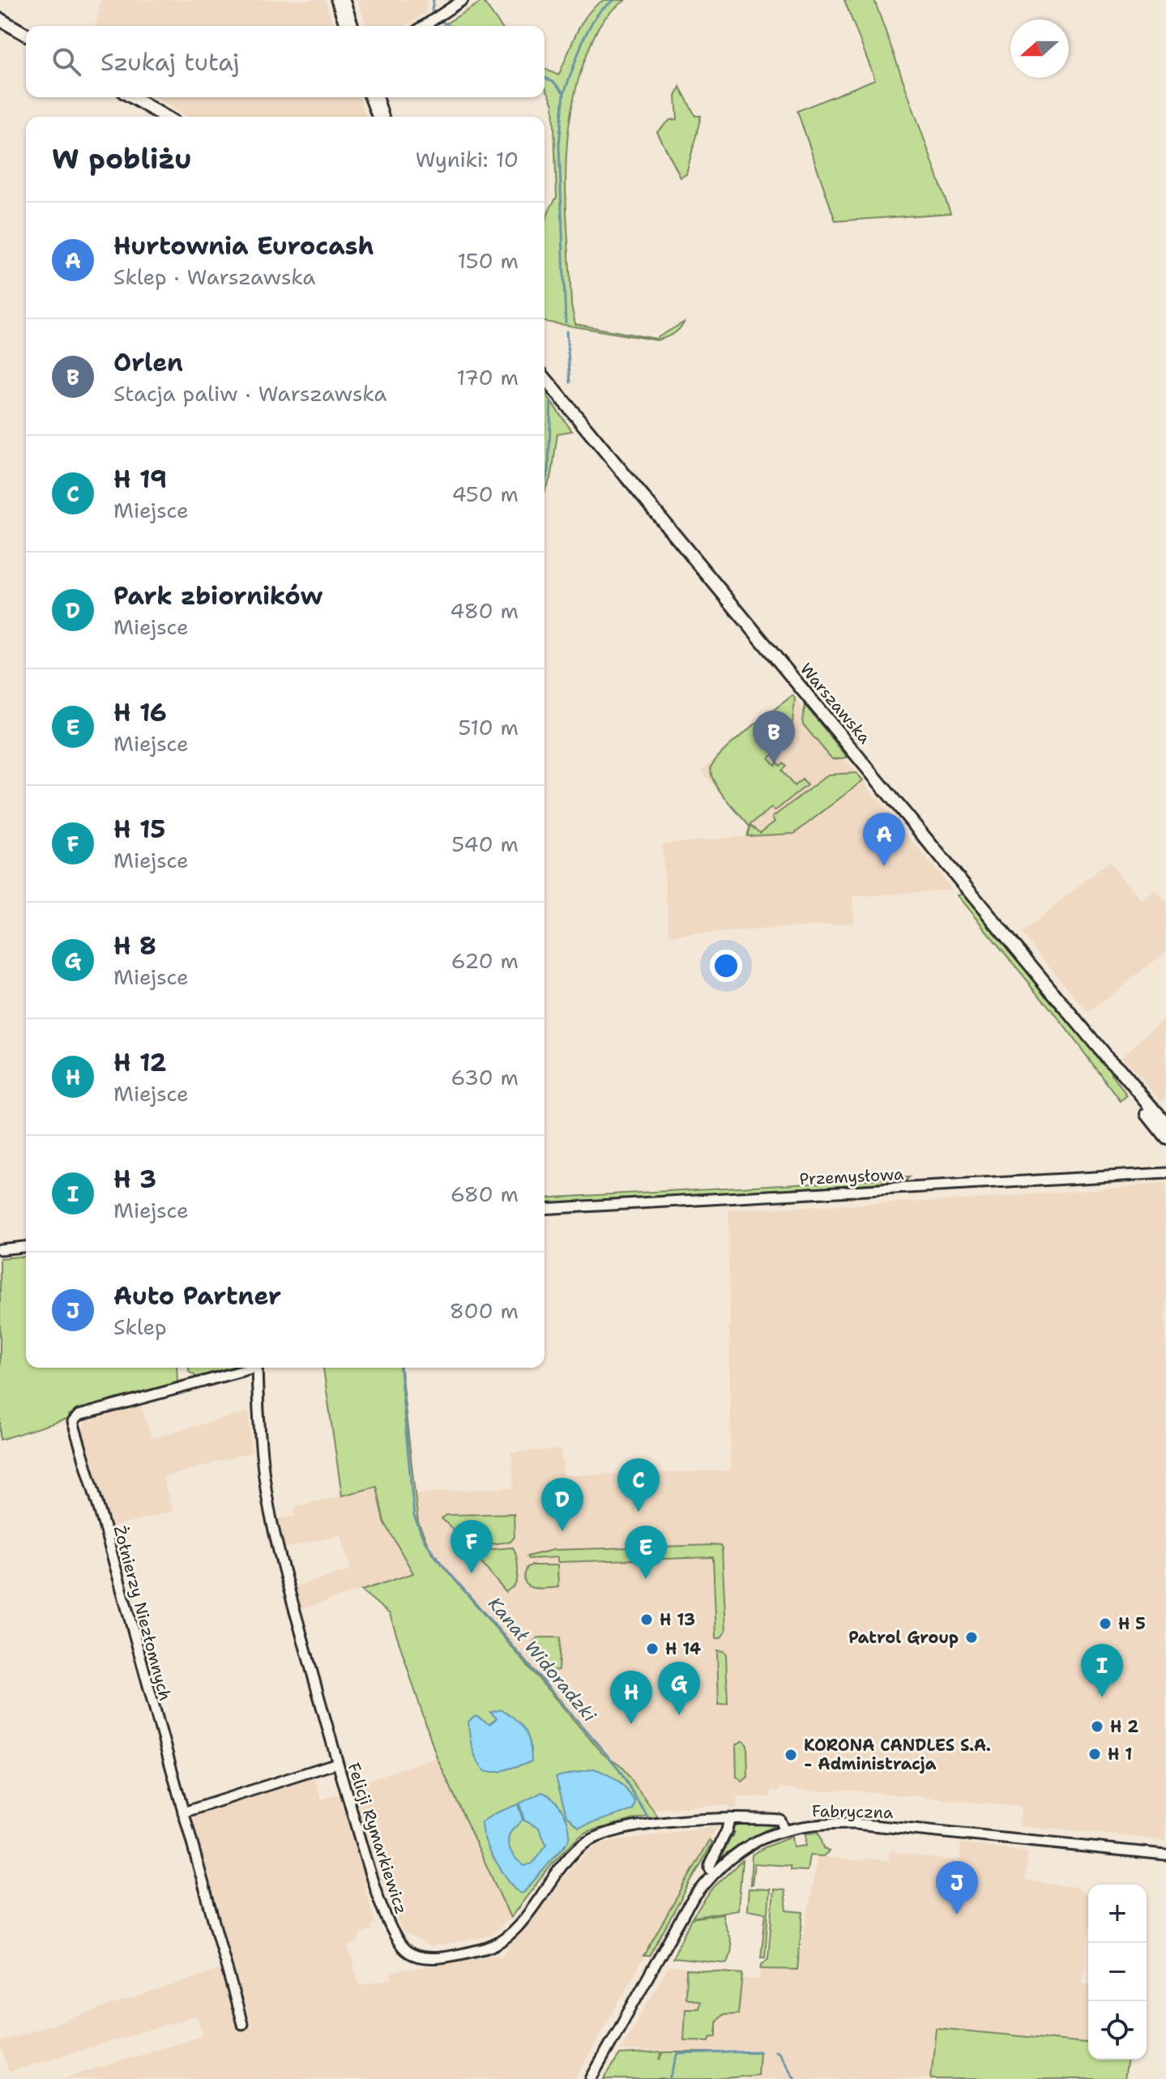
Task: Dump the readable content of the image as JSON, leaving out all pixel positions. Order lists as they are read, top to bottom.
{
  "streets": {
    "main road": ["Warszawska"],
    "street": [
      "Przemysłowa",
      "Żołnierzy Niezłomnych",
      "Fabryczna",
      "Felicji Rymarkiewicz"
    ]
  },
  "crossings": [
    ["Fabryczna", "Felicji Rymarkiewicz"]
  ],
  "water": ["Kanał Widoradzki"],
  "places": [
    "H 13",
    "H 5",
    "Patrol Group",
    "H 14",
    "H 2",
    "H 1",
    "KORONA CANDLES S.A. - Administracja"
  ],
  "north": "left",
  "page": {
    "search": "Szukaj tutaj",
    "heading": ["W pobliżu", "Wyniki: 10"],
    "list": [
      {
        "mark": "A",
        "name": "Hurtownia Eurocash",
        "note": "Sklep · Warszawska",
        "value": "150 m"
      },
      {
        "mark": "B",
        "name": "Orlen",
        "note": "Stacja paliw · Warszawska",
        "value": "170 m"
      },
      {
        "mark": "C",
        "name": "H 19",
        "note": "Miejsce",
        "value": "450 m"
      },
      {
        "mark": "D",
        "name": "Park zbiorników",
        "note": "Miejsce",
        "value": "480 m"
      },
      {
        "mark": "E",
        "name": "H 16",
        "note": "Miejsce",
        "value": "510 m"
      },
      {
        "mark": "F",
        "name": "H 15",
        "note": "Miejsce",
        "value": "540 m"
      },
      {
        "mark": "G",
        "name": "H 8",
        "note": "Miejsce",
        "value": "620 m"
      },
      {
        "mark": "H",
        "name": "H 12",
        "note": "Miejsce",
        "value": "630 m"
      },
      {
        "mark": "I",
        "name": "H 3",
        "note": "Miejsce",
        "value": "680 m"
      },
      {
        "mark": "J",
        "name": "Auto Partner",
        "note": "Sklep",
        "value": "800 m"
      }
    ],
    "pins": [
      "B",
      "A",
      "C",
      "D",
      "F",
      "E",
      "I",
      "G",
      "H",
      "J"
    ],
    "map_buttons": ["+", "−"]
  }
}
